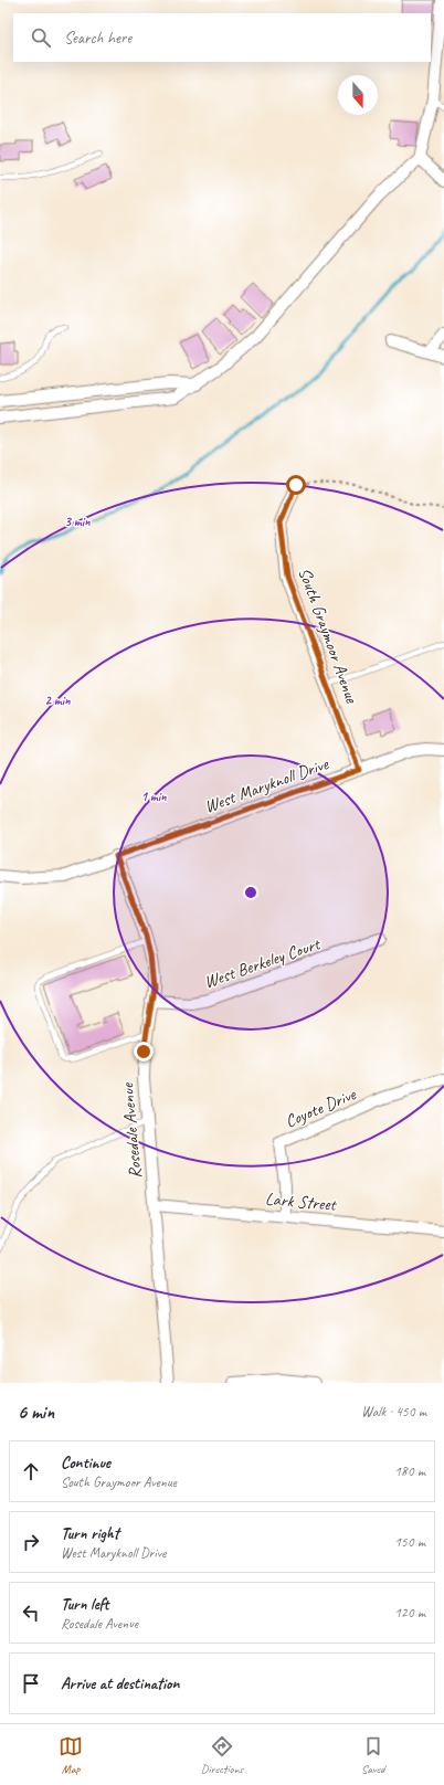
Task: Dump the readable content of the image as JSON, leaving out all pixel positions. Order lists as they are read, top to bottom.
{
  "streets": {
    "street": [
      "South Graymoor Avenue",
      "West Maryknoll Drive",
      "West Berkeley Court",
      "Coyote Drive",
      "Rosedale Avenue",
      "Lark Street"
    ]
  },
  "crossings": [
    ["South Graymoor Avenue", "West Maryknoll Drive"],
    ["West Maryknoll Drive", "Rosedale Avenue"],
    ["West Berkeley Court", "Rosedale Avenue"],
    ["Coyote Drive", "Lark Street"],
    ["Rosedale Avenue", "Lark Street"]
  ],
  "north": "bottom",
  "page": {
    "search": "Search here",
    "heading": ["6 min", "Walk · 450 m"],
    "list": [
      ["Continue", "South Graymoor Avenue", "180 m"],
      ["Turn right", "West Maryknoll Drive", "150 m"],
      ["Turn left", "Rosedale Avenue", "120 m"],
      "Arrive at destination"
    ],
    "nav": ["Map", "Directions", "Saved"]
  },
  "rings": ["3 min", "2 min", "1 min"]
}
